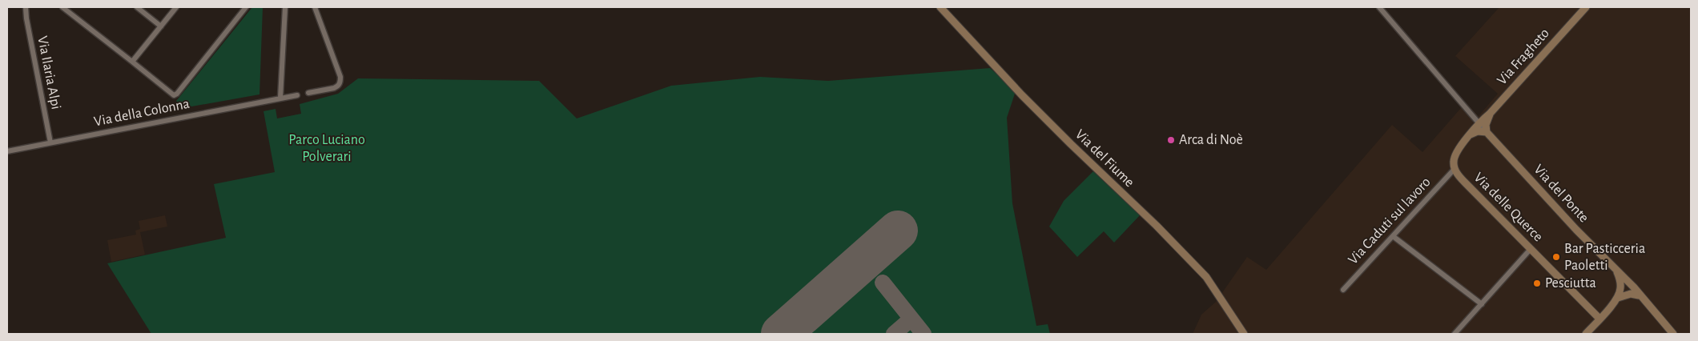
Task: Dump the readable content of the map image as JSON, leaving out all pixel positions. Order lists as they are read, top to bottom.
{
  "streets": {
    "street": [
      "Via Fragheto",
      "Via Ilaria Alpi",
      "Via della Colonna",
      "Via del Fiume",
      "Via del Ponte",
      "Via delle Querce",
      "Via Caduti sul lavoro"
    ]
  },
  "crossings": [
    ["Via Fragheto", "Via del Ponte"],
    ["Via Fragheto", "Via delle Querce"],
    ["Via Ilaria Alpi", "Via della Colonna"],
    ["Via del Ponte", "Via delle Querce"],
    ["Via delle Querce", "Via Caduti sul lavoro"]
  ],
  "parks": ["Parco Luciano Polverari"],
  "places": ["Arca di Noè", "Bar Pasticceria Paoletti", "Pesciutta"]
}
